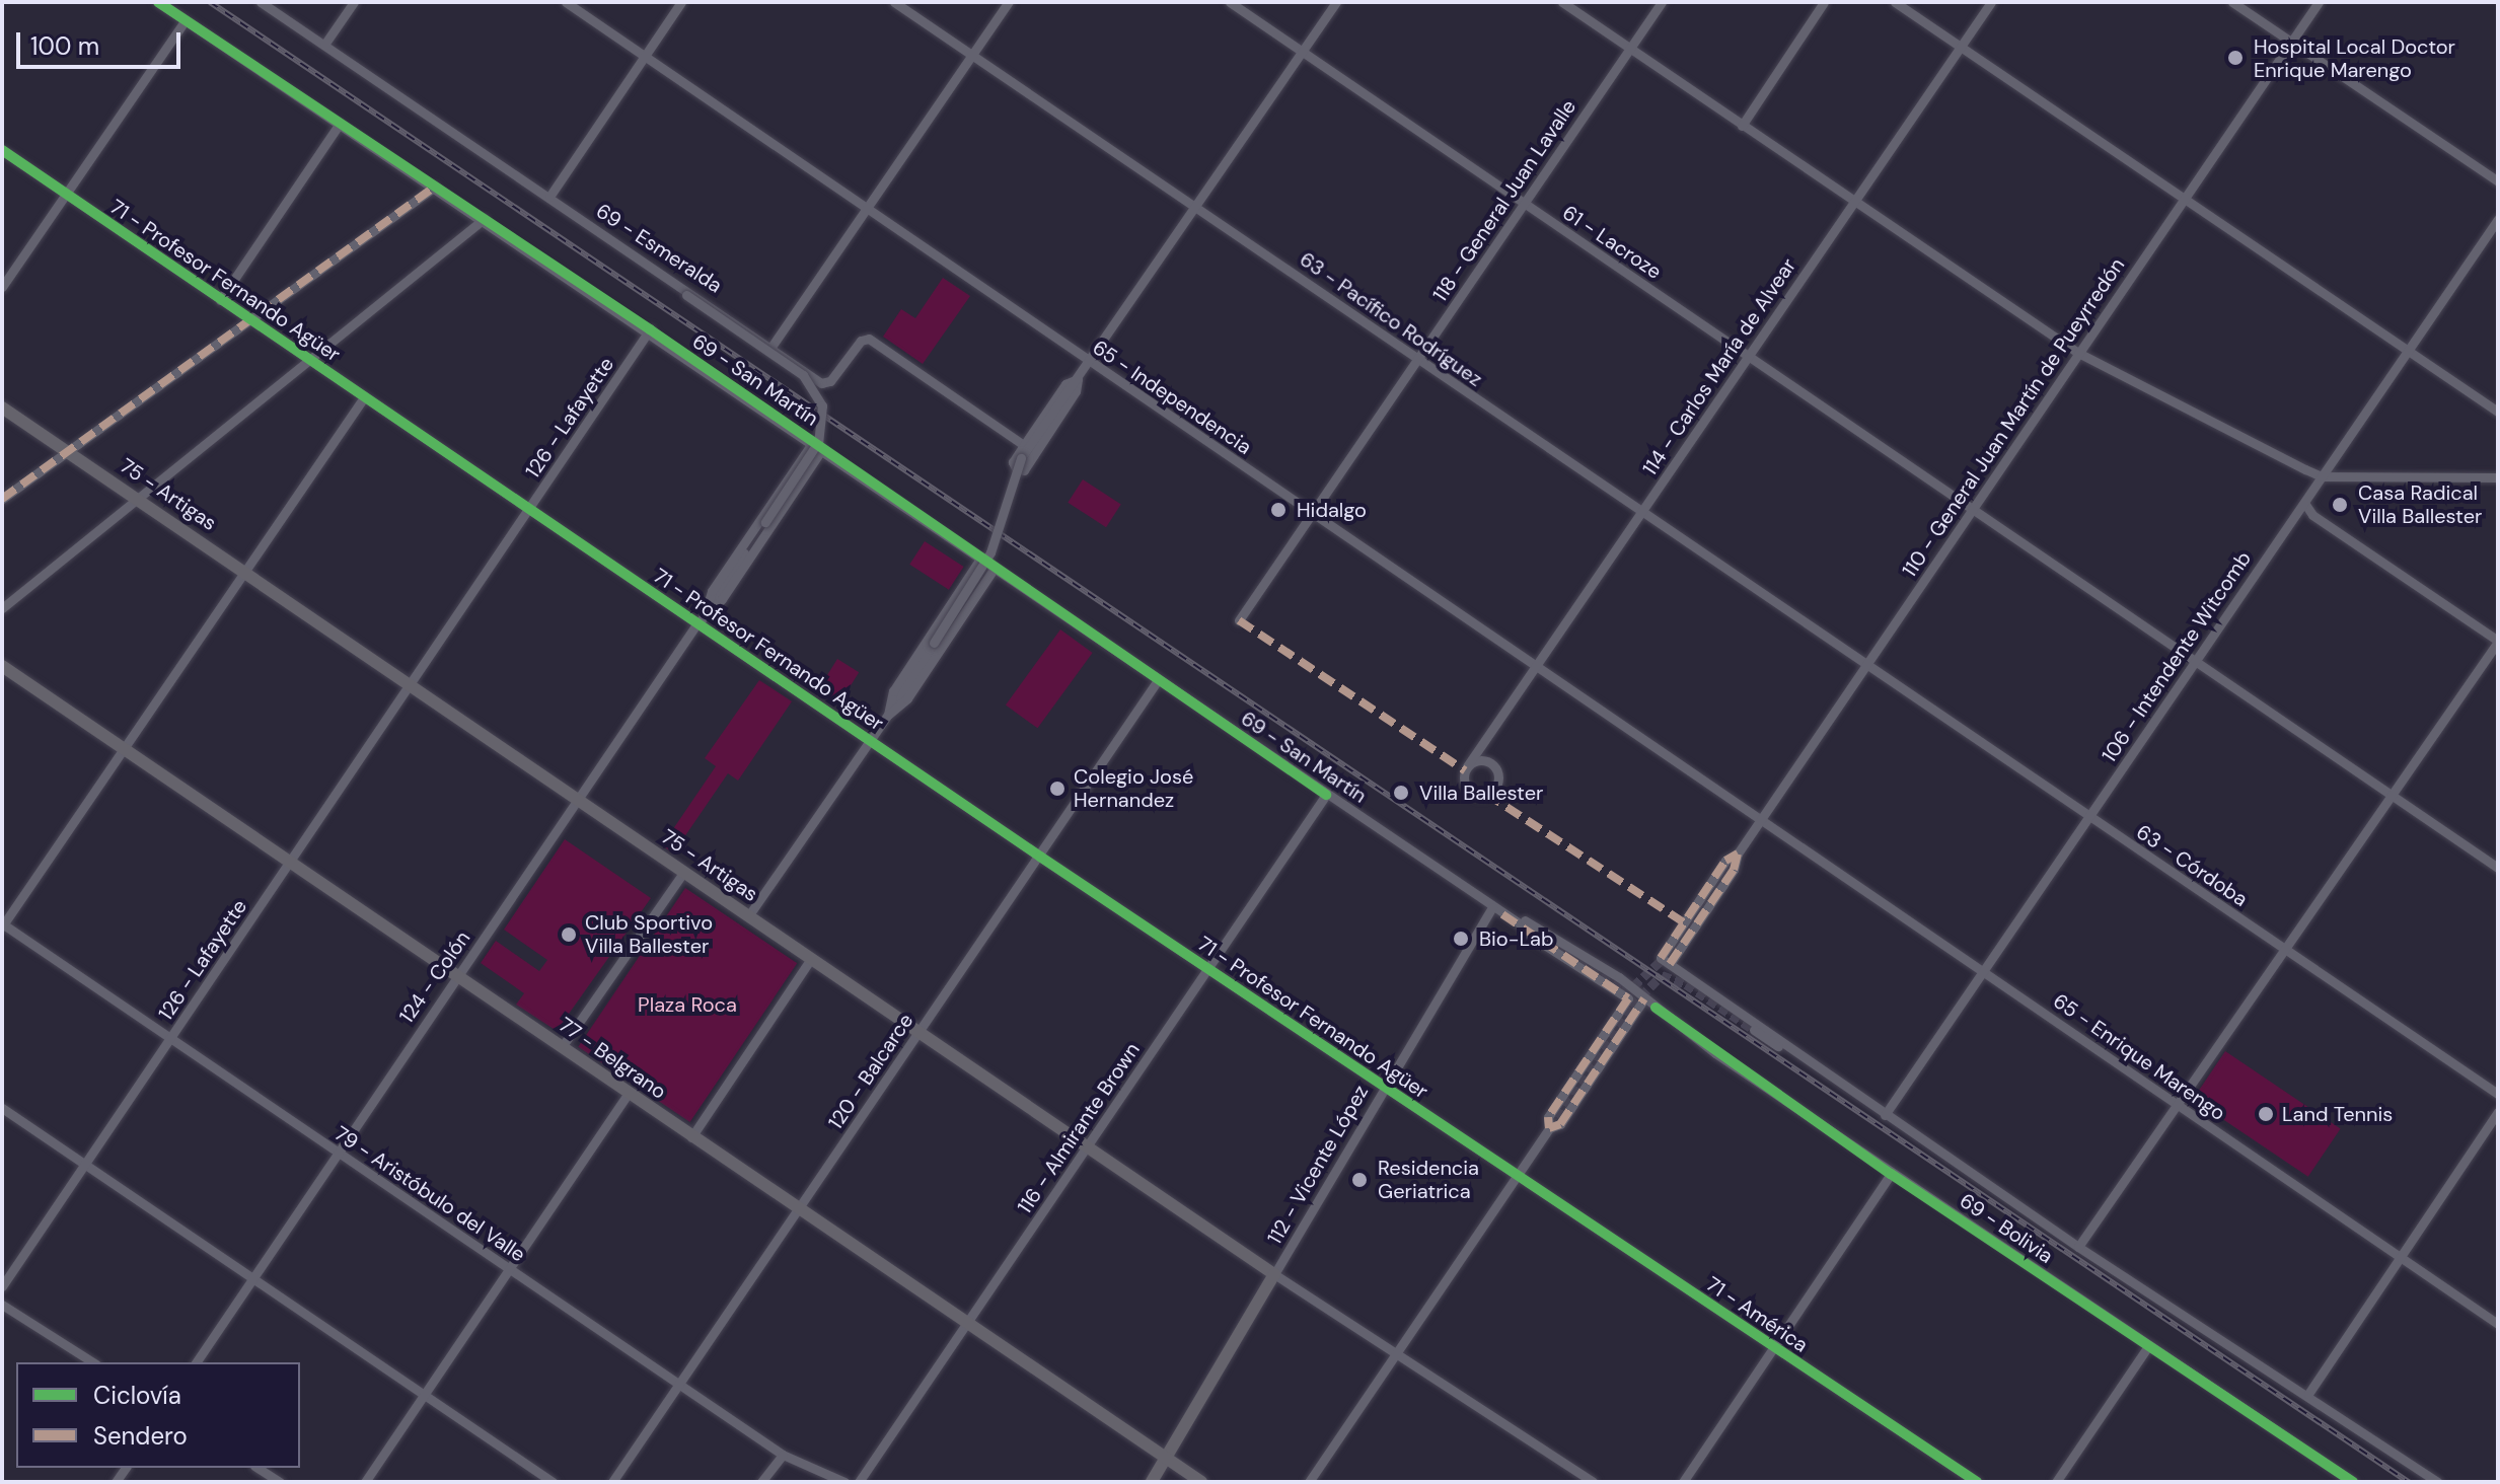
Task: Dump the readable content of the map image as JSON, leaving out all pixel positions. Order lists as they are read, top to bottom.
{
  "streets": {
    "street": [
      "118 - General Juan Lavalle",
      "61 - Lacroze",
      "69 - Esmeralda",
      "71 - Profesor Fernando Agüer",
      "63 - Pacífico Rodríguez",
      "114 - Carlos María de Alvear",
      "69 - San Martín",
      "65 - Independencia",
      "126 - Lafayette",
      "110 - General Juan Martín de Pueyrredón",
      "75 - Artigas",
      "106 - Intendente Witcomb",
      "63 - Córdoba",
      "124 - Colón",
      "65 - Enrique Marengo",
      "77 - Belgrano",
      "120 - Balcarce",
      "116 - Almirante Brown",
      "112 - Vicente López",
      "79 - Aristóbulo del Valle",
      "69 - Bolivia",
      "71 - América"
    ]
  },
  "crossings": [
    ["118 - General Juan Lavalle", "61 - Lacroze"],
    ["118 - General Juan Lavalle", "63 - Pacífico Rodríguez"],
    ["118 - General Juan Lavalle", "65 - Independencia"],
    ["61 - Lacroze", "114 - Carlos María de Alvear"],
    ["61 - Lacroze", "110 - General Juan Martín de Pueyrredón"],
    ["61 - Lacroze", "106 - Intendente Witcomb"],
    ["71 - Profesor Fernando Agüer", "126 - Lafayette"],
    ["71 - Profesor Fernando Agüer", "124 - Colón"],
    ["71 - Profesor Fernando Agüer", "120 - Balcarce"],
    ["71 - Profesor Fernando Agüer", "116 - Almirante Brown"],
    ["71 - Profesor Fernando Agüer", "112 - Vicente López"],
    ["71 - Profesor Fernando Agüer", "71 - América"],
    ["63 - Pacífico Rodríguez", "114 - Carlos María de Alvear"],
    ["63 - Pacífico Rodríguez", "110 - General Juan Martín de Pueyrredón"],
    ["63 - Pacífico Rodríguez", "63 - Córdoba"],
    ["114 - Carlos María de Alvear", "65 - Independencia"],
    ["69 - San Martín", "126 - Lafayette"],
    ["69 - San Martín", "124 - Colón"],
    ["69 - San Martín", "120 - Balcarce"],
    ["69 - San Martín", "116 - Almirante Brown"],
    ["69 - San Martín", "112 - Vicente López"],
    ["69 - San Martín", "69 - Bolivia"],
    ["65 - Independencia", "110 - General Juan Martín de Pueyrredón"],
    ["65 - Independencia", "65 - Enrique Marengo"],
    ["126 - Lafayette", "75 - Artigas"],
    ["126 - Lafayette", "77 - Belgrano"],
    ["126 - Lafayette", "79 - Aristóbulo del Valle"],
    ["110 - General Juan Martín de Pueyrredón", "63 - Córdoba"],
    ["110 - General Juan Martín de Pueyrredón", "65 - Enrique Marengo"],
    ["75 - Artigas", "124 - Colón"],
    ["75 - Artigas", "120 - Balcarce"],
    ["75 - Artigas", "116 - Almirante Brown"],
    ["75 - Artigas", "112 - Vicente López"],
    ["106 - Intendente Witcomb", "63 - Córdoba"],
    ["106 - Intendente Witcomb", "65 - Enrique Marengo"],
    ["124 - Colón", "77 - Belgrano"],
    ["124 - Colón", "79 - Aristóbulo del Valle"],
    ["77 - Belgrano", "120 - Balcarce"],
    ["77 - Belgrano", "116 - Almirante Brown"],
    ["77 - Belgrano", "112 - Vicente López"],
    ["120 - Balcarce", "79 - Aristóbulo del Valle"]
  ],
  "parks": ["Plaza Roca"],
  "places": [
    "Hospital Local Doctor Enrique Marengo",
    "Casa Radical Villa Ballester",
    "Hidalgo",
    "Colegio José Hernandez",
    "Villa Ballester",
    "Club Sportivo Villa Ballester",
    "Bio-Lab",
    "Land Tennis",
    "Residencia Geriatrica"
  ],
  "legend": ["Ciclovía", "Sendero"],
  "scale_bar": "100 m"
}
